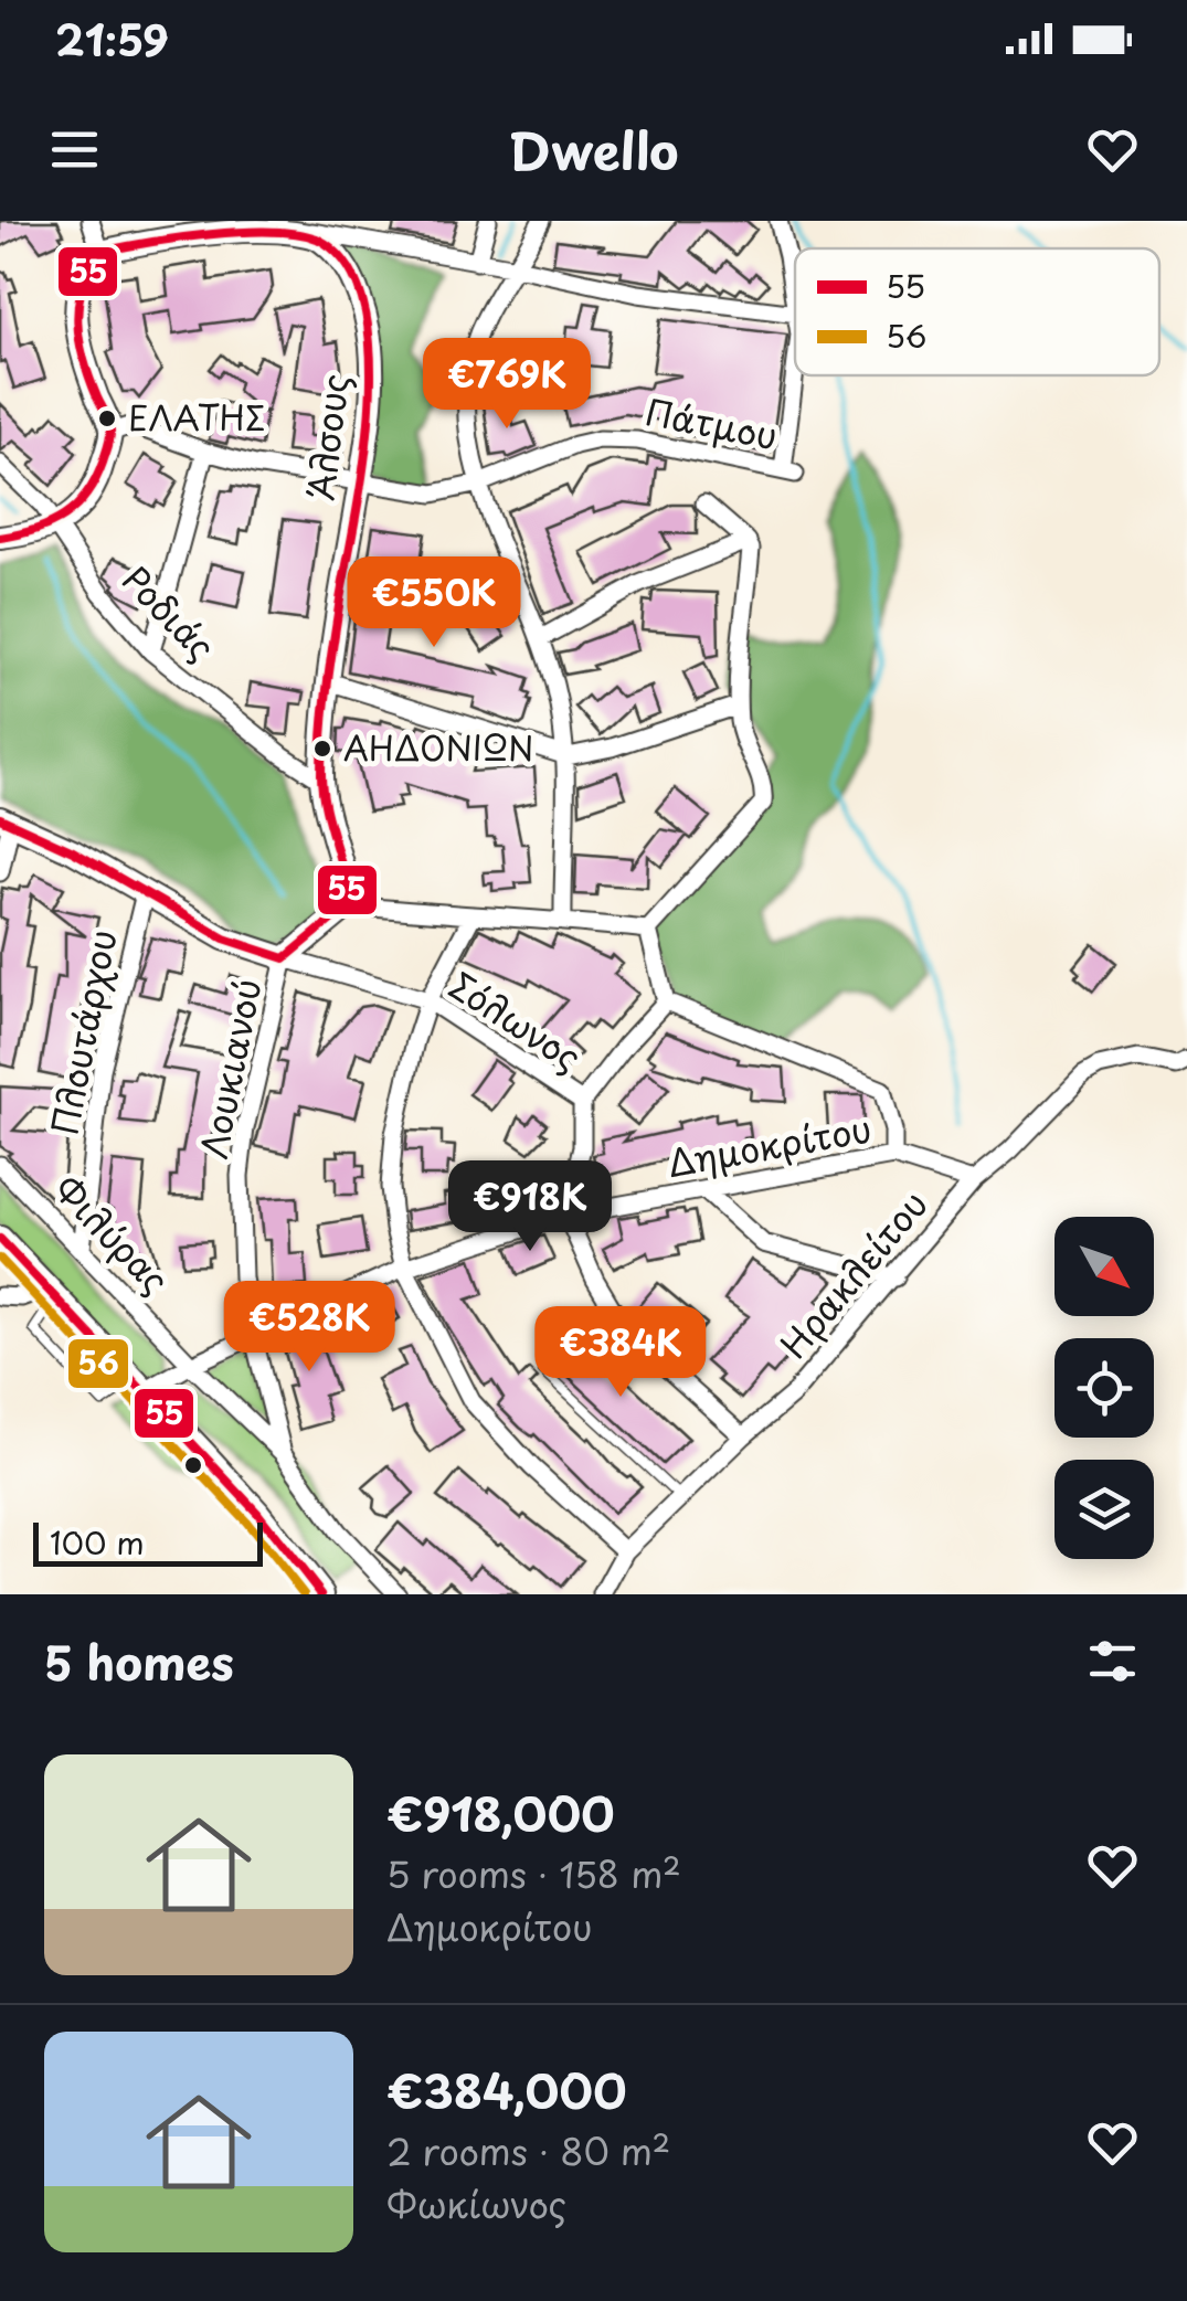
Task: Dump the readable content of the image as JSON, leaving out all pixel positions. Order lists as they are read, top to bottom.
{
  "streets": {
    "street": [
      "Πάτμου",
      "Άλσους",
      "Ροδιάς",
      "Σόλωνος",
      "Πλουτάρχου",
      "Λουκιανού",
      "Δημοκρίτου",
      "Φιλύρας",
      "Ηρακλείτου"
    ]
  },
  "crossings": [
    ["Πάτμου", "Άλσους"],
    ["Άλσους", "Ροδιάς"],
    ["Σόλωνος", "Λουκιανού"],
    ["Πλουτάρχου", "Φιλύρας"],
    ["Λουκιανού", "Δημοκρίτου"],
    ["Λουκιανού", "Φιλύρας"],
    ["Δημοκρίτου", "Φιλύρας"],
    ["Δημοκρίτου", "Ηρακλείτου"]
  ],
  "places": ["ΕΛΑΤΗΣ", "ΑΗΔΟΝΙΩΝ"],
  "lines": ["transit line 55", "transit line 56"],
  "legend": ["55", "56"],
  "scale_bar": "100 m",
  "north": "bottom right",
  "page": {
    "status": "21:59",
    "header": "Dwello",
    "price": [
      "€769K",
      "€550K",
      "€918K",
      "€528K",
      "€384K"
    ],
    "scale": "100 m",
    "heading": "5 homes",
    "list": [
      {
        "name": "€918,000",
        "note": "5 rooms · 158 m² · Δημοκρίτου"
      },
      {
        "name": "€384,000",
        "note": "2 rooms · 80 m² · Φωκίωνος"
      }
    ]
  }
}
